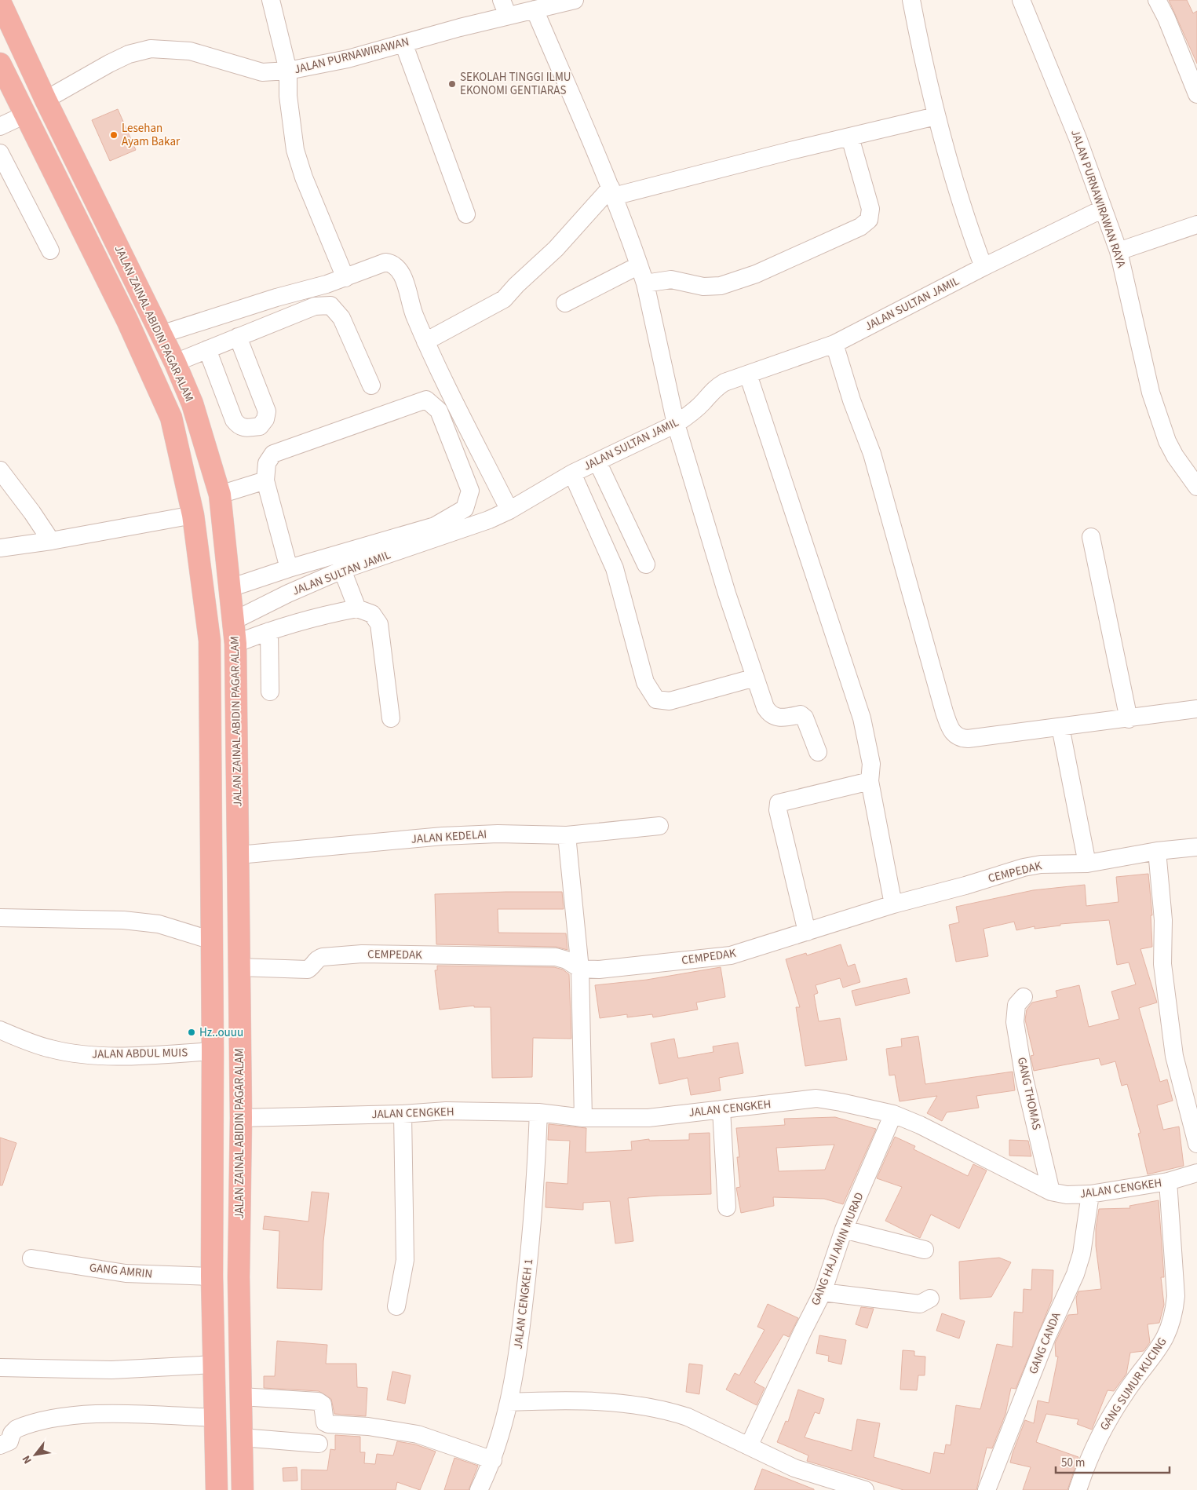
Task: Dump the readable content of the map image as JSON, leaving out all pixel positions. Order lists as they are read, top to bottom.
{
  "streets": {
    "highway": ["JALAN ZAINAL ABIDIN PAGAR ALAM"],
    "street": [
      "JALAN PURNAWIRAWAN",
      "JALAN PURNAWIRAWAN RAYA",
      "JALAN SULTAN JAMIL",
      "JALAN KEDELAI",
      "CEMPEDAK",
      "JALAN ABDUL MUIS",
      "GANG THOMAS",
      "JALAN CENGKEH",
      "GANG HAJI AMIN MURAD",
      "GANG AMRIN",
      "JALAN CENGKEH 1",
      "GANG CANDA",
      "GANG SUMUR KUCING"
    ]
  },
  "crossings": [
    ["JALAN PURNAWIRAWAN", "JALAN ZAINAL ABIDIN PAGAR ALAM"],
    ["JALAN PURNAWIRAWAN RAYA", "JALAN SULTAN JAMIL"],
    ["JALAN SULTAN JAMIL", "JALAN ZAINAL ABIDIN PAGAR ALAM"],
    ["JALAN ZAINAL ABIDIN PAGAR ALAM", "JALAN KEDELAI"],
    ["JALAN ZAINAL ABIDIN PAGAR ALAM", "CEMPEDAK"],
    ["JALAN ZAINAL ABIDIN PAGAR ALAM", "JALAN ABDUL MUIS"],
    ["JALAN ZAINAL ABIDIN PAGAR ALAM", "JALAN CENGKEH"],
    ["JALAN ZAINAL ABIDIN PAGAR ALAM", "GANG AMRIN"],
    ["GANG THOMAS", "JALAN CENGKEH"],
    ["JALAN CENGKEH", "GANG HAJI AMIN MURAD"],
    ["JALAN CENGKEH", "JALAN CENGKEH 1"],
    ["JALAN CENGKEH", "GANG CANDA"],
    ["JALAN CENGKEH", "GANG SUMUR KUCING"]
  ],
  "places": ["SEKOLAH TINGGI ILMU EKONOMI GENTIARAS", "Lesehan Ayam Bakar", "Hz..ouuu"],
  "scale_bar": "50 m",
  "north": "bottom left"
}
